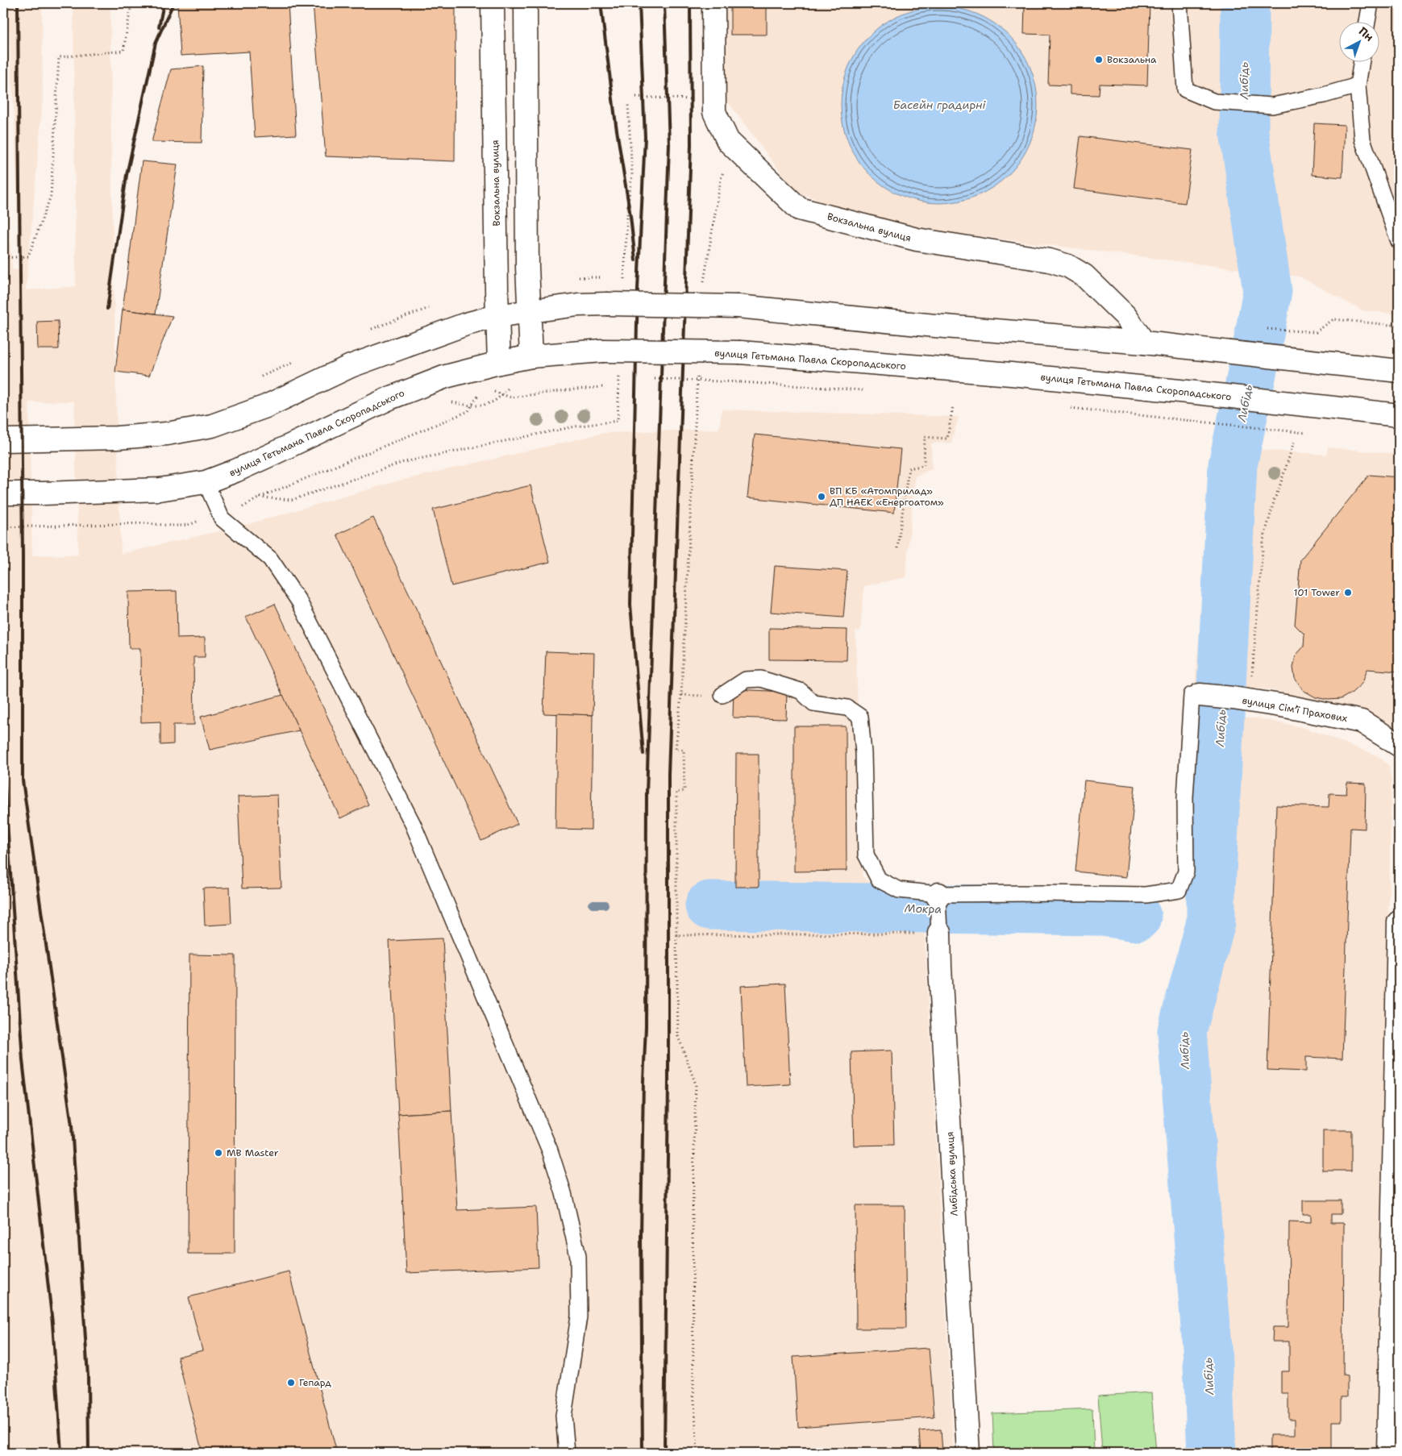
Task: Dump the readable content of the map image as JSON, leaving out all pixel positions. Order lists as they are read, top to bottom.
{
  "streets": {
    "main road": [
      "Вокзальна вулиця",
      "вулиця Гетьмана Павла Скоропадського",
      "вулиця Сімʼї Прахових",
      "Либідська вулиця"
    ]
  },
  "crossings": [
    ["Вокзальна вулиця", "вулиця Гетьмана Павла Скоропадського"]
  ],
  "water": ["Либідь", "Басейн градирні", "Мокра"],
  "places": [
    "Вокзальна",
    "ВП КБ «Атомприлад» ДП НАЕК «Енергоатом»",
    "101 Tower",
    "MB Master",
    "Гепард"
  ],
  "north": "top right"
}
